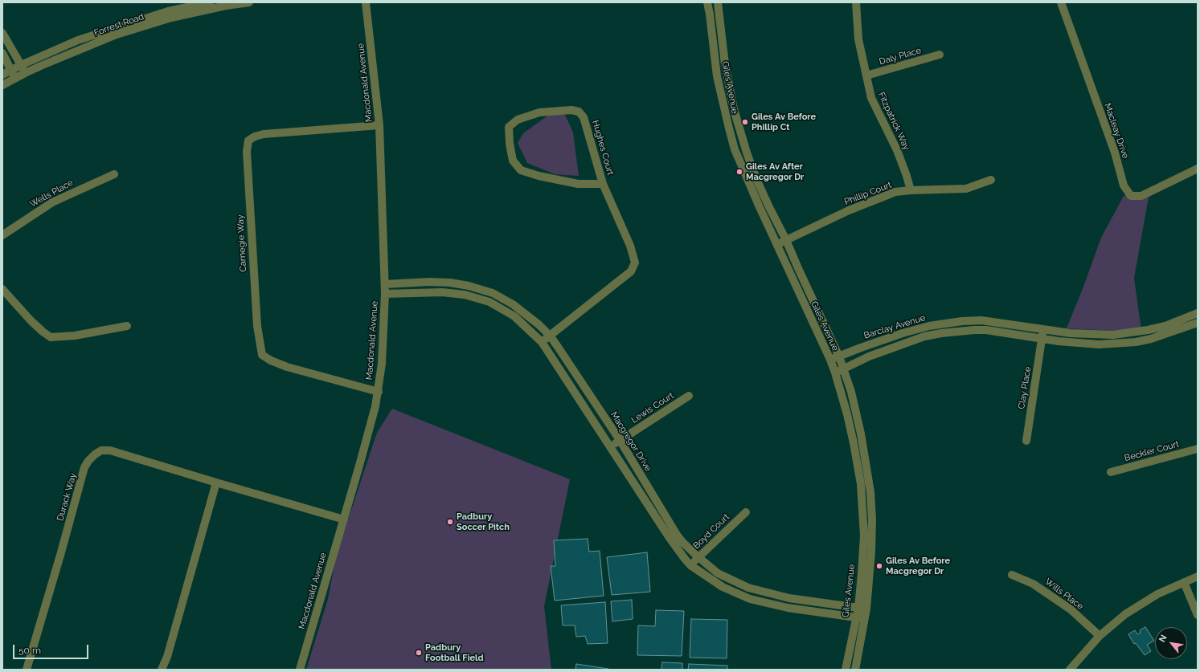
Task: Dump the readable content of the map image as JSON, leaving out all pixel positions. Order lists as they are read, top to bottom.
{
  "streets": {
    "street": [
      "Forrest Road",
      "Daly Place",
      "Macdonald Avenue",
      "Giles Avenue",
      "Fitzpatrick Way",
      "Macleay Drive",
      "Hughes Court",
      "Wells Place",
      "Phillip Court",
      "Carnegie Way",
      "Barclay Avenue",
      "Clay Place",
      "Lewis Court",
      "Macgregor Drive",
      "Beckler Court",
      "Durack Way",
      "Boyd Court",
      "Wills Place"
    ]
  },
  "crossings": [
    ["Daly Place", "Fitzpatrick Way"],
    ["Macdonald Avenue", "Carnegie Way"],
    ["Macdonald Avenue", "Macgregor Drive"],
    ["Macdonald Avenue", "Durack Way"],
    ["Giles Avenue", "Phillip Court"],
    ["Giles Avenue", "Barclay Avenue"],
    ["Giles Avenue", "Macgregor Drive"],
    ["Fitzpatrick Way", "Phillip Court"],
    ["Hughes Court", "Macgregor Drive"],
    ["Barclay Avenue", "Clay Place"],
    ["Lewis Court", "Macgregor Drive"],
    ["Macgregor Drive", "Boyd Court"]
  ],
  "places": [
    "Giles Av Before Phillip Ct",
    "Giles Av After Macgregor Dr",
    "Padbury Soccer Pitch",
    "Giles Av Before Macgregor Dr",
    "Padbury Football Field"
  ],
  "scale_bar": "50 m",
  "north": "top left"
}
